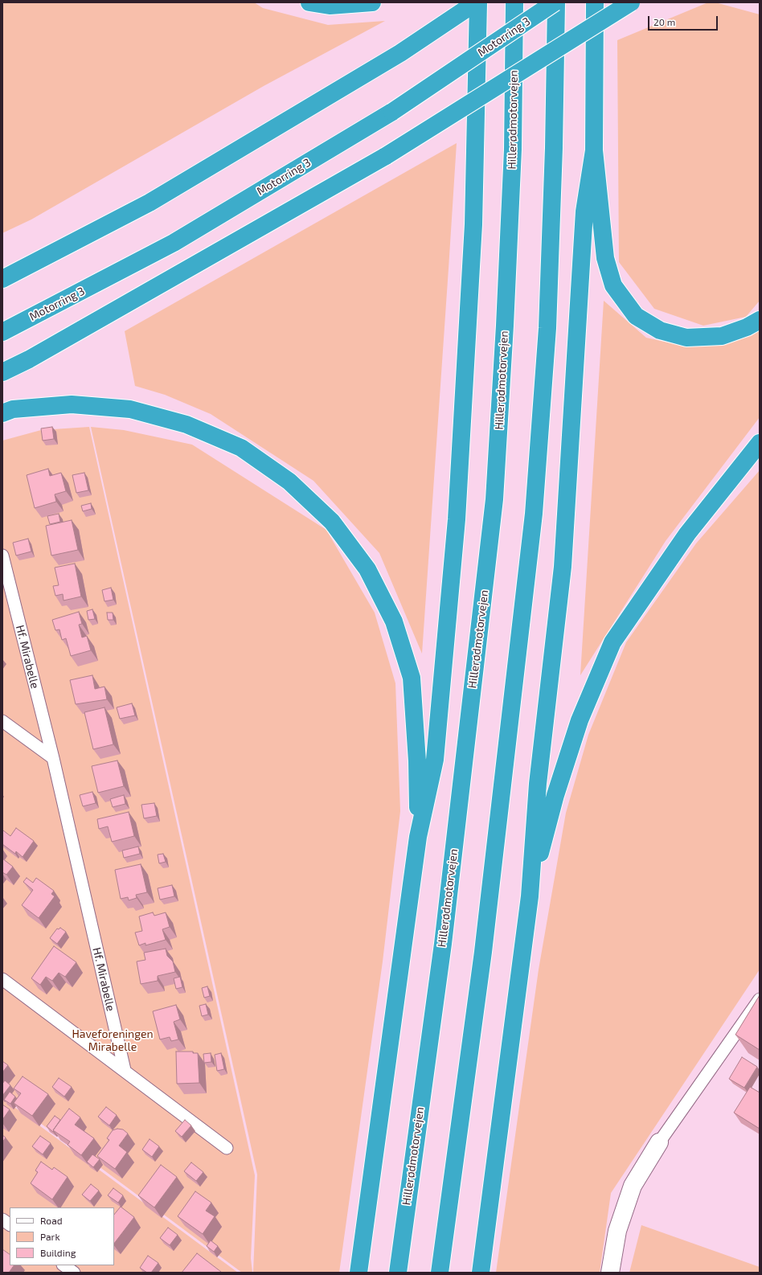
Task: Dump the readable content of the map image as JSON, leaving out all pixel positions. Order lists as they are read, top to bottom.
{
  "streets": {
    "highway": ["Motorring 3", "Hillerødmotorvejen"],
    "lane": ["Hf. Mirabelle"]
  },
  "parks": ["Haveforeningen Mirabelle"],
  "legend": ["Road", "Park", "Building"],
  "scale_bar": "20 m"
}
